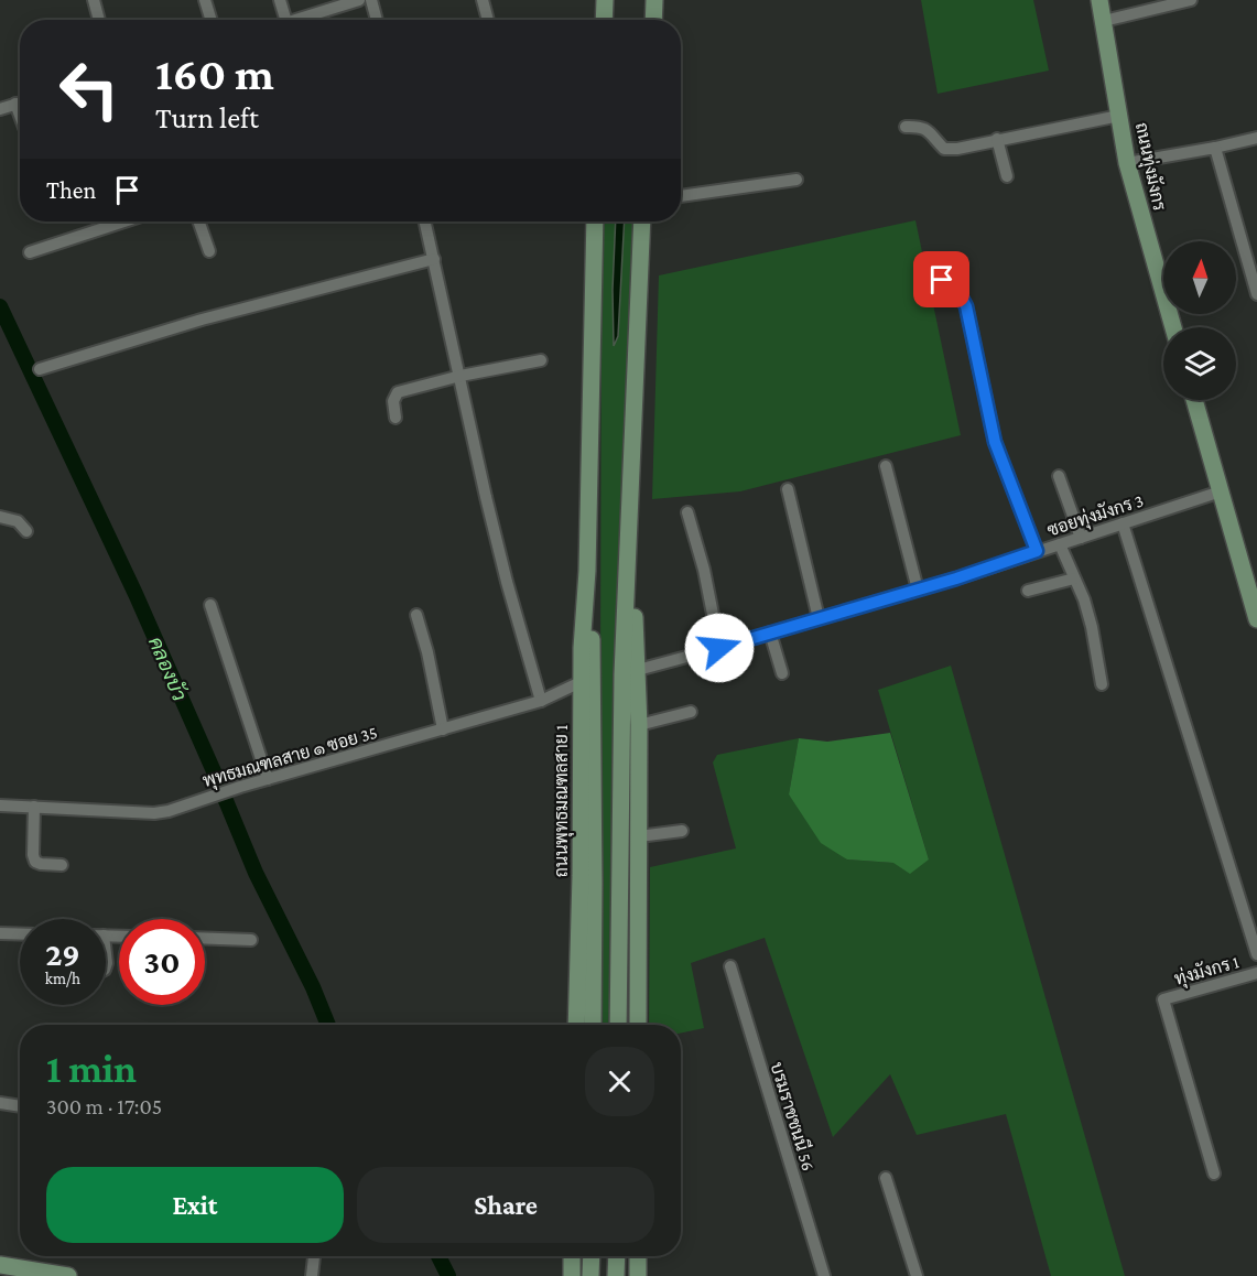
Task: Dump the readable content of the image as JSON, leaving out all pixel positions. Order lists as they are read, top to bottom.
{
  "streets": {
    "main road": ["ถนนทุ่งมังกร", "ถนนพุทธมณฑลสาย 1"],
    "street": [
      "ซอยทุ่งมังกร 3",
      "พุทธมณฑลสาย ๑ ซอย 35",
      "ทุ่งมังกร 1",
      "บรมราชชนนี 56"
    ]
  },
  "crossings": [
    ["พุทธมณฑลสาย ๑ ซอย 35", "ถนนพุทธมณฑลสาย 1"]
  ],
  "water": ["คลองบัว"],
  "north": "top",
  "page": {
    "turn": ["160 m", "Turn left"],
    "then": "Then",
    "speed": "29 km/h",
    "limit": "30",
    "heading": ["1 min", "300 m · 17:05"],
    "buttons": ["Exit", "Share"]
  }
}
